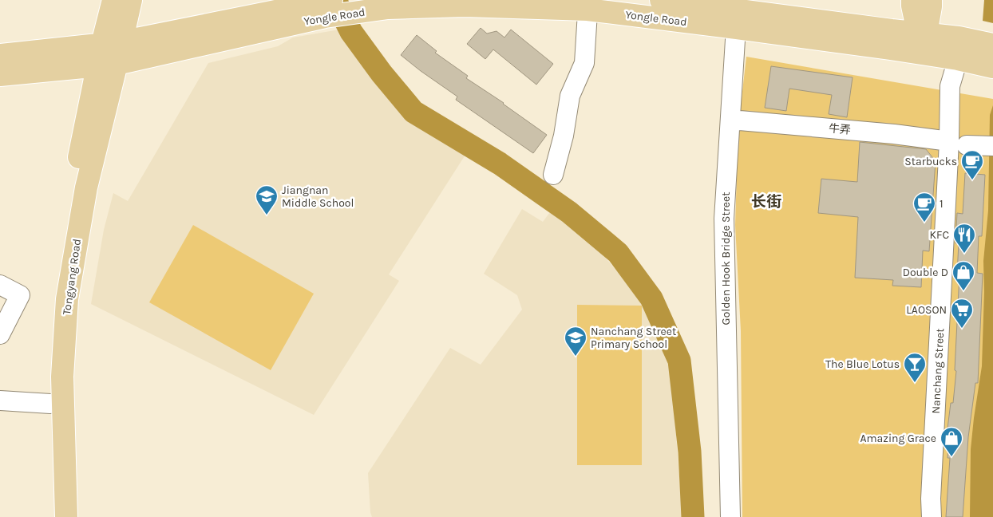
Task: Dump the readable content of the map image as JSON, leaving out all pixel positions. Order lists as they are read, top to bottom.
{
  "streets": {
    "main road": ["Yongle Road", "Tongyang Road"],
    "street": ["牛弄", "Golden Hook Bridge Street", "Nanchang Street"]
  },
  "crossings": [
    ["Yongle Road", "Golden Hook Bridge Street"],
    ["Yongle Road", "Tongyang Road"],
    ["Yongle Road", "Nanchang Street"],
    ["牛弄", "Golden Hook Bridge Street"],
    ["牛弄", "Nanchang Street"]
  ],
  "districts": ["长街"],
  "places": {
    "cafe": ["Starbucks", "1"],
    "school or university": ["Jiangnan Middle School", "Nanchang Street Primary School"],
    "restaurant": ["KFC"],
    "shop": ["Double D", "Amazing Grace"],
    "supermarket": ["LAOSON"],
    "bar": ["The Blue Lotus"]
  }
}
